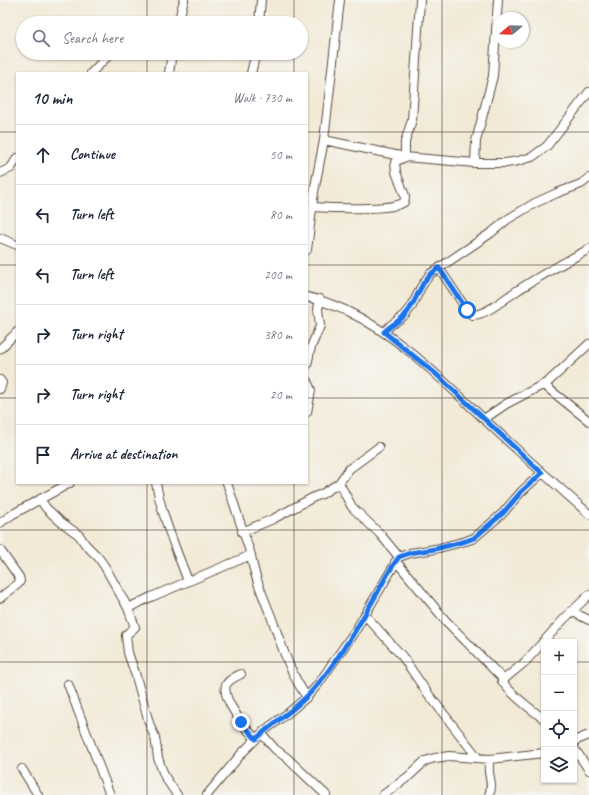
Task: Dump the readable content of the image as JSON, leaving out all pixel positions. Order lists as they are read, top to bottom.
{
  "north": "left",
  "page": {
    "search": "Search here",
    "heading": ["10 min", "Walk · 730 m"],
    "list": [
      ["Continue", "50 m"],
      ["Turn left", "80 m"],
      ["Turn left", "200 m"],
      ["Turn right", "380 m"],
      ["Turn right", "20 m"],
      "Arrive at destination"
    ],
    "map_buttons": ["+", "−"]
  }
}
